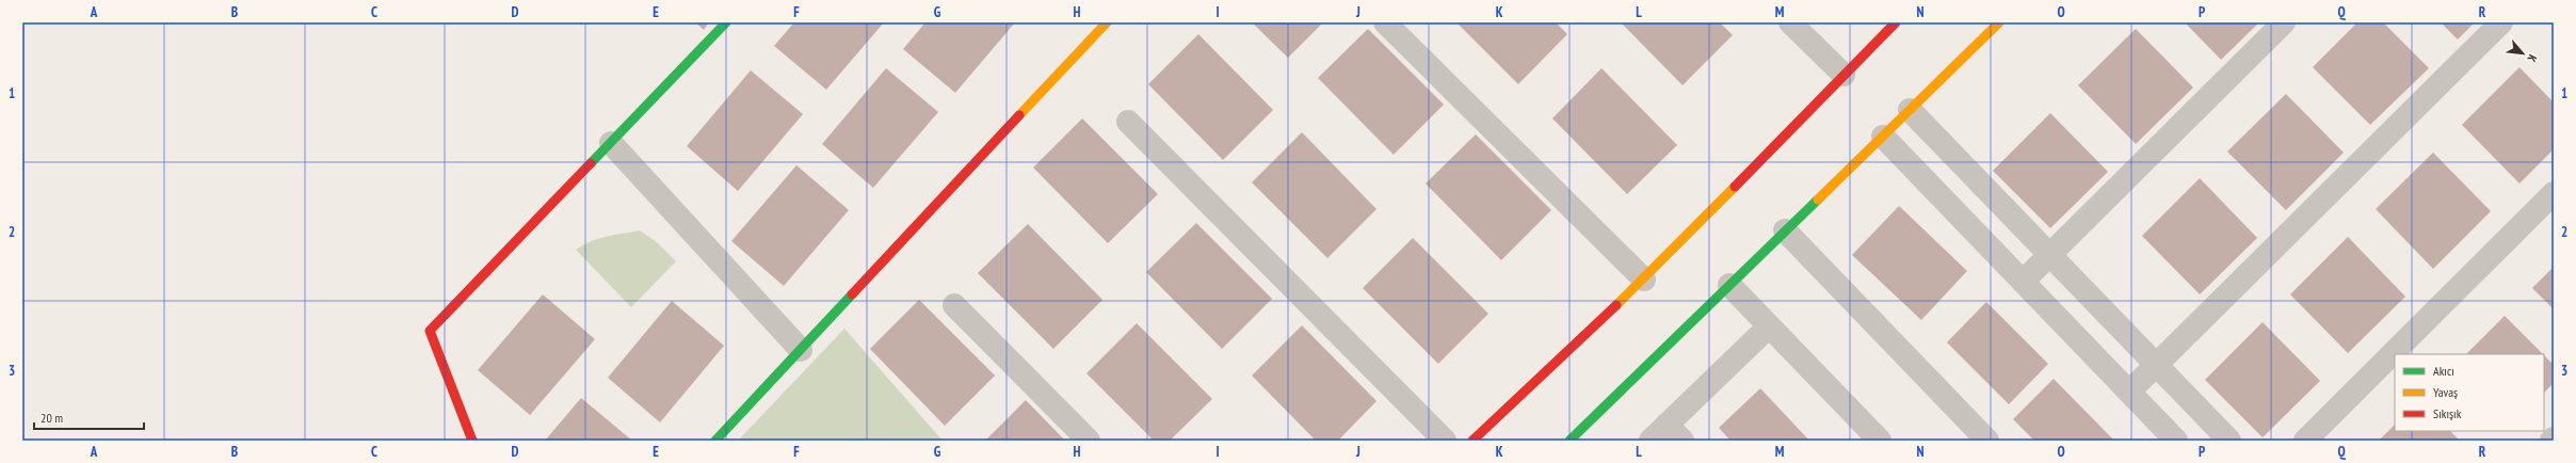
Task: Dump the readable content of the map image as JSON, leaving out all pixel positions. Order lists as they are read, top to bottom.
{
  "legend": ["Akıcı", "Yavaş", "Sıkışık"],
  "scale_bar": "20 m",
  "north": "bottom right",
  "grid": {
    "columns": [
      "A",
      "B",
      "C",
      "D",
      "E",
      "F",
      "G",
      "H",
      "I",
      "J",
      "K",
      "L",
      "M",
      "N",
      "O",
      "P",
      "Q",
      "R"
    ],
    "rows": ["1", "2", "3"]
  }
}
